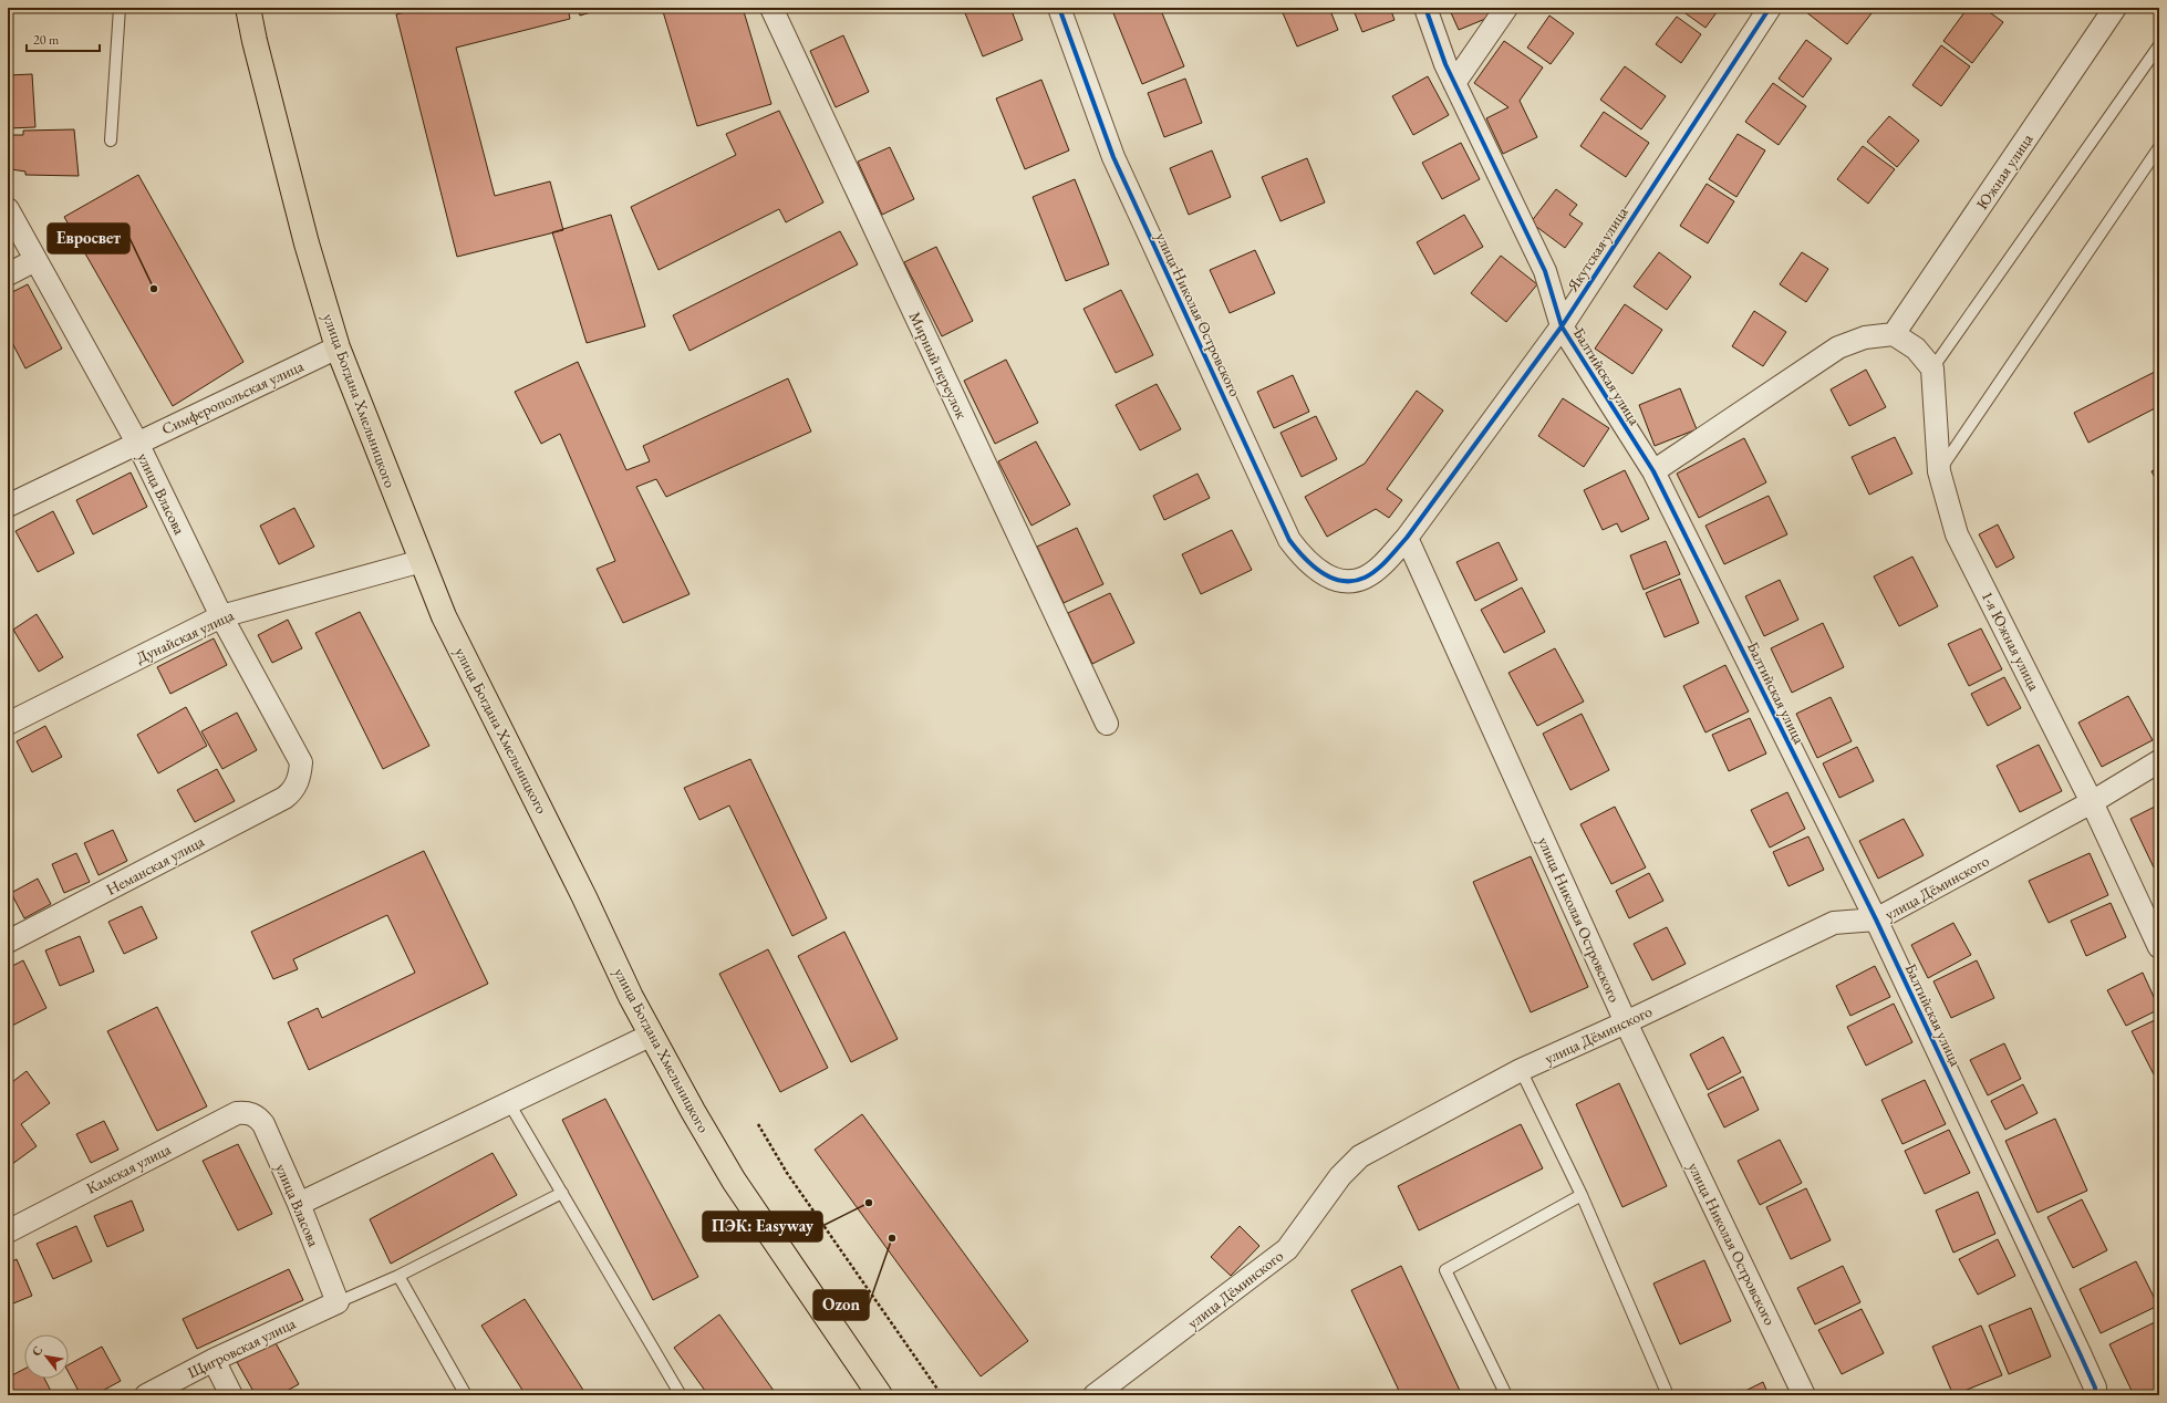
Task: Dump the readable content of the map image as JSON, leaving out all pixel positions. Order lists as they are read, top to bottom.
{
  "streets": {
    "main road": ["улица Богдана Хмельницкого"],
    "street": [
      "Южная улица",
      "Якутская улица",
      "улица Николая Островского",
      "Мирный переулок",
      "Балтийская улица",
      "Симферопольская улица",
      "улица Власова",
      "Дунайская улица",
      "1-я Южная улица",
      "Неманская улица",
      "улица Дёминского",
      "Камская улица",
      "Щигровская улица"
    ]
  },
  "crossings": [
    ["Якутская улица", "улица Николая Островского"],
    ["Якутская улица", "Балтийская улица"],
    ["улица Николая Островского", "улица Дёминского"],
    ["Балтийская улица", "улица Дёминского"],
    ["Симферопольская улица", "улица Богдана Хмельницкого"],
    ["Симферопольская улица", "улица Власова"],
    ["улица Богдана Хмельницкого", "Дунайская улица"],
    ["улица Власова", "Дунайская улица"],
    ["улица Власова", "Неманская улица"],
    ["улица Власова", "Камская улица"],
    ["улица Власова", "Щигровская улица"],
    ["1-я Южная улица", "улица Дёминского"]
  ],
  "places": ["Евросвет", "ПЭК: Easyway", "Ozon"],
  "scale_bar": "20 m",
  "north": "top left"
}
